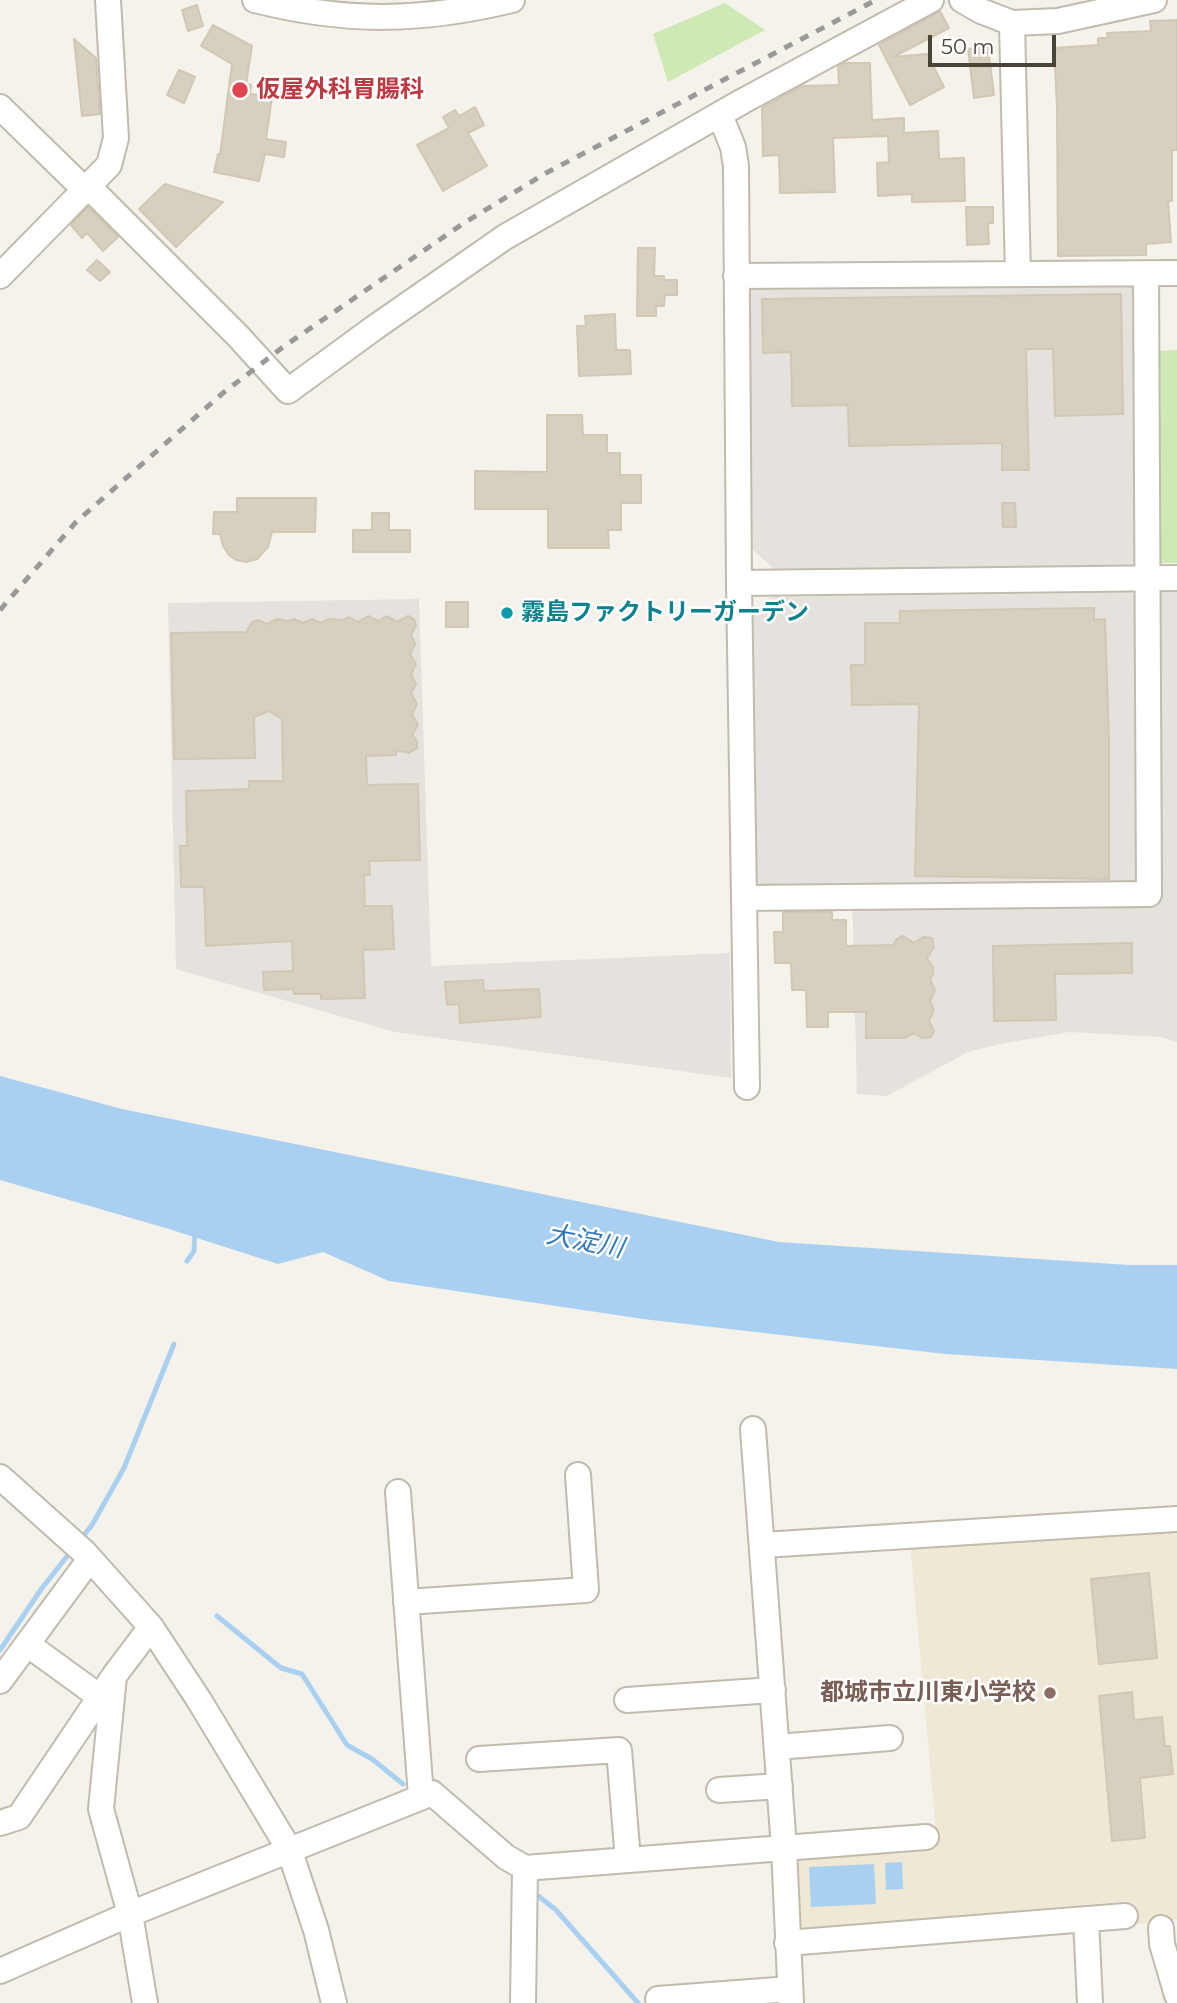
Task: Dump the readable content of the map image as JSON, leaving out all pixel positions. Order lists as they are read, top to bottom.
{
  "water": ["大淀川"],
  "places": ["仮屋外科胃腸科", "霧島ファクトリーガーデン", "都城市立川東小学校"],
  "scale_bar": "50 m"
}
